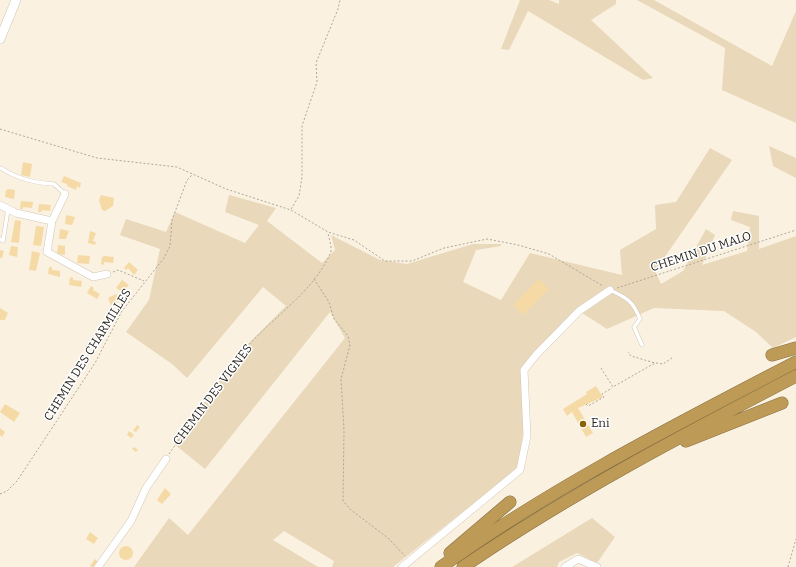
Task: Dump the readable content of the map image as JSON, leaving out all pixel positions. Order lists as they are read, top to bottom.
{
  "streets": {
    "path": ["CHEMIN DU MALO", "CHEMIN DES CHARMILLES", "CHEMIN DES VIGNES"]
  },
  "places": ["Eni"]
}
